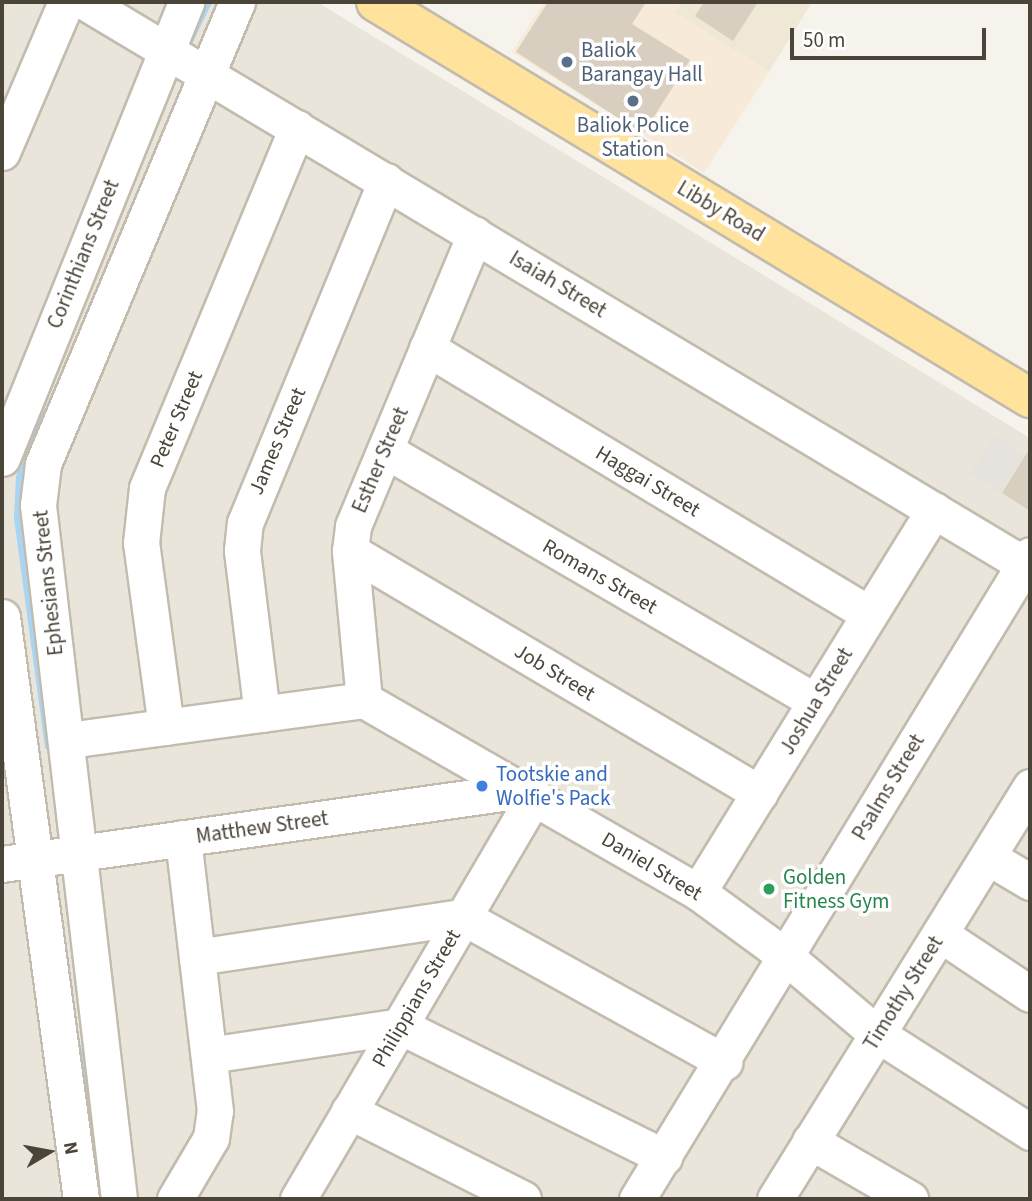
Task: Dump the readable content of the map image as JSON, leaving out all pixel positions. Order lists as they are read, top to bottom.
{
  "streets": {
    "main road": ["Libby Road"],
    "street": [
      "Corinthians Street",
      "Isaiah Street",
      "Peter Street",
      "James Street",
      "Esther Street",
      "Haggai Street",
      "Romans Street",
      "Ephesians Street",
      "Job Street",
      "Joshua Street",
      "Psalms Street",
      "Matthew Street",
      "Daniel Street",
      "Timothy Street",
      "Philippians Street"
    ]
  },
  "crossings": [
    ["Corinthians Street", "Isaiah Street"],
    ["Isaiah Street", "Peter Street"],
    ["Isaiah Street", "James Street"],
    ["Isaiah Street", "Esther Street"],
    ["Isaiah Street", "Ephesians Street"],
    ["Isaiah Street", "Joshua Street"],
    ["Isaiah Street", "Psalms Street"],
    ["Esther Street", "Haggai Street"],
    ["Esther Street", "Romans Street"],
    ["Esther Street", "Job Street"],
    ["Esther Street", "Daniel Street"],
    ["Haggai Street", "Joshua Street"],
    ["Romans Street", "Joshua Street"],
    ["Ephesians Street", "Matthew Street"],
    ["Job Street", "Joshua Street"],
    ["Joshua Street", "Daniel Street"],
    ["Psalms Street", "Daniel Street"],
    ["Matthew Street", "Daniel Street"],
    ["Matthew Street", "Philippians Street"],
    ["Daniel Street", "Timothy Street"],
    ["Daniel Street", "Philippians Street"]
  ],
  "places": [
    "Baliok Barangay Hall",
    "Baliok Police Station",
    "Tootskie and Wolfie's Pack",
    "Golden Fitness Gym"
  ],
  "scale_bar": "50 m",
  "north": "right"
}
